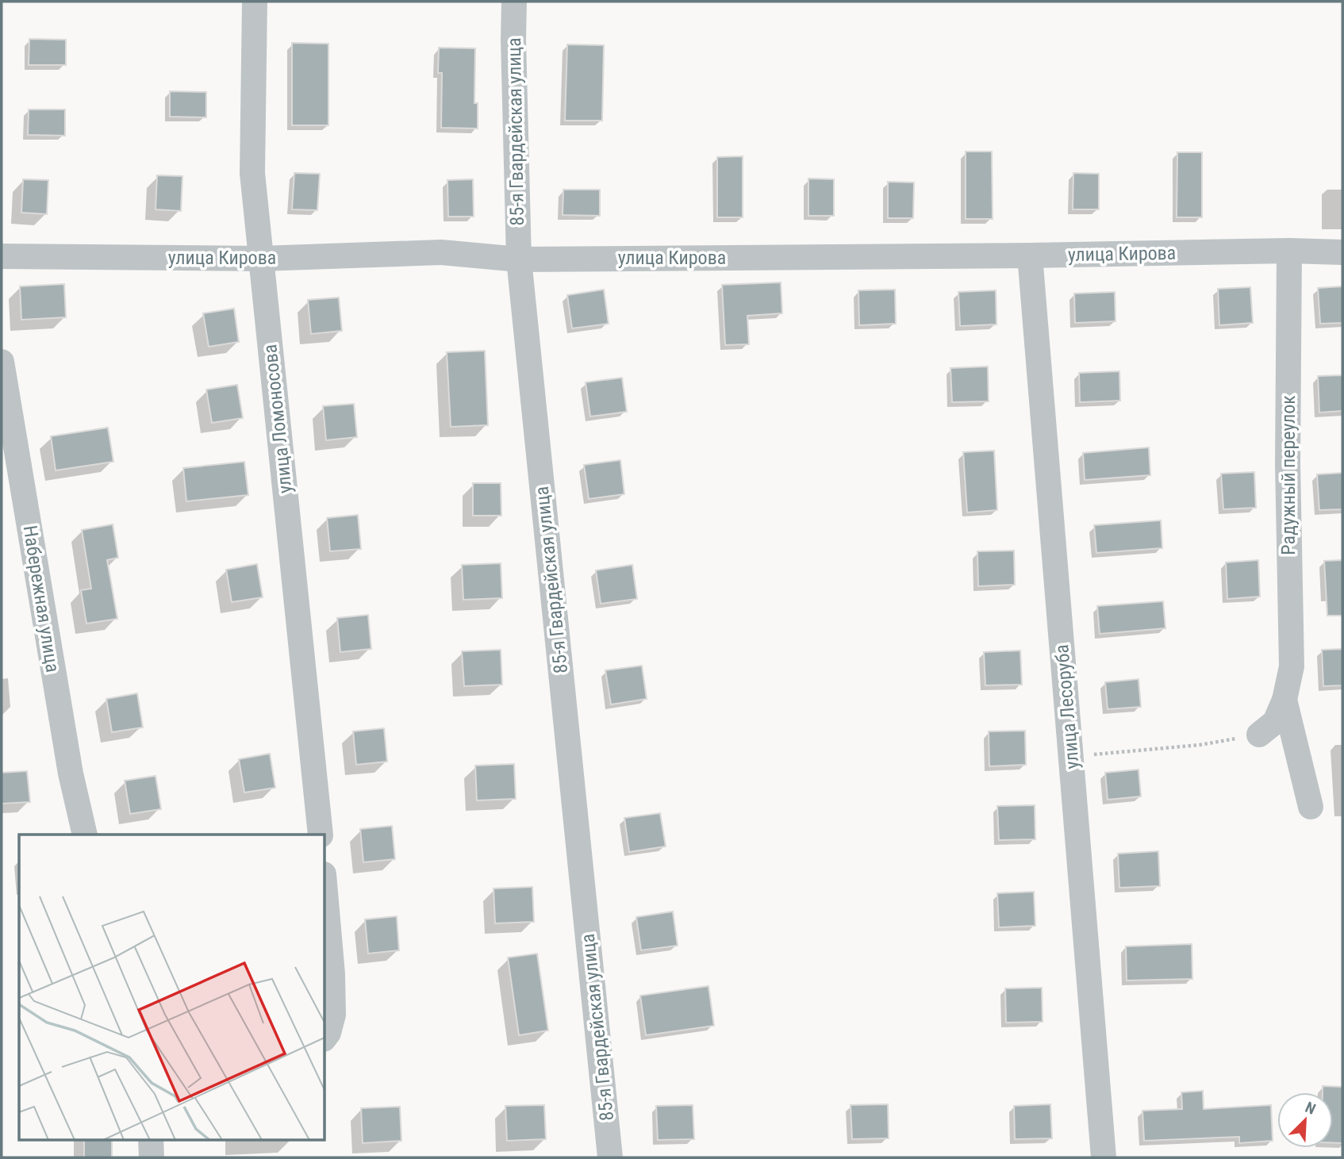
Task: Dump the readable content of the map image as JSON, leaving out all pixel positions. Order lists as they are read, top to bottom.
{
  "streets": {
    "street": [
      "85-я Гвардейская улица",
      "улица Кирова",
      "улица Ломоносова",
      "Радужный переулок",
      "Набережная улица",
      "улица Лесоруба"
    ]
  },
  "crossings": [
    ["85-я Гвардейская улица", "улица Кирова"],
    ["улица Кирова", "улица Ломоносова"],
    ["улица Кирова", "Радужный переулок"],
    ["улица Кирова", "улица Лесоруба"]
  ],
  "north": "top right"
}
